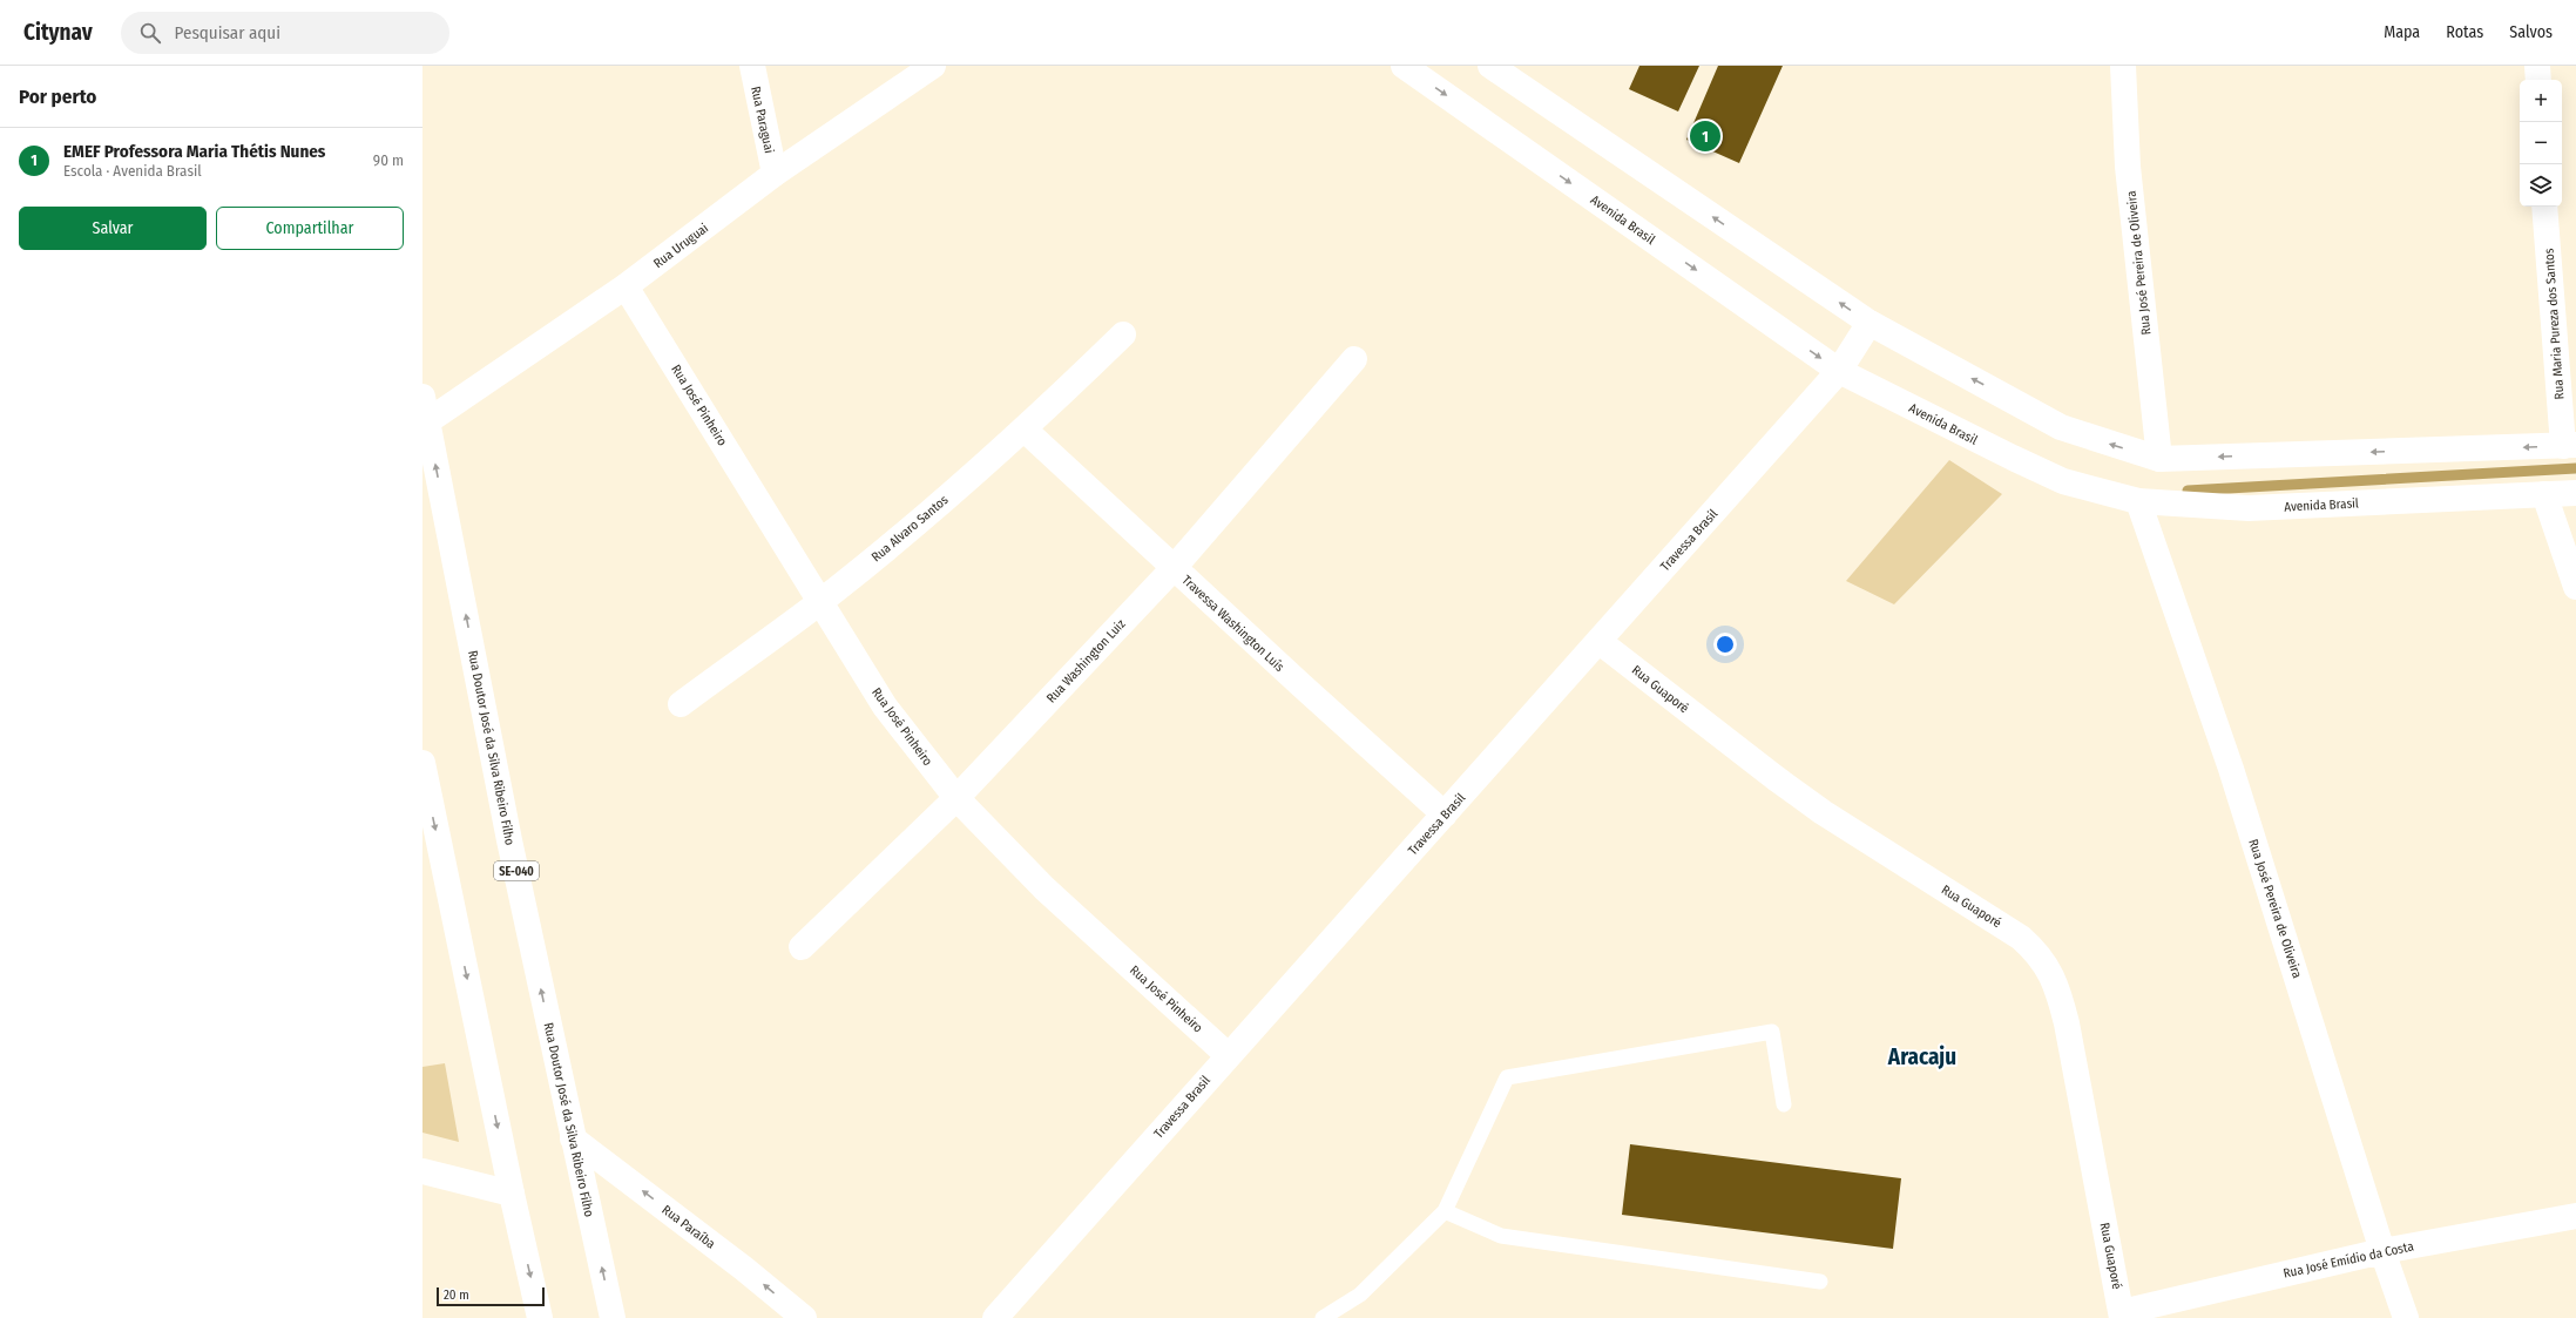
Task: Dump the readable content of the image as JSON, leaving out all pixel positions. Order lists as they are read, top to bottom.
{
  "streets": {
    "street": [
      "Rua Paraguai",
      "Avenida Brasil",
      "Rua Uruguai",
      "Rua José Pereira de Oliveira",
      "Rua Maria Pureza dos Santos",
      "Rua José Pinheiro",
      "Rua Alvaro Santos",
      "Travessa Brasil",
      "Travessa Washington Luís",
      "Rua Washington Luiz",
      "Rua Guaporé",
      "Rua Doutor José da Silva Ribeiro Filho",
      "SE-040",
      "Rua Paraíba",
      "Rua José Emídio da Costa"
    ]
  },
  "crossings": [
    ["Rua Paraguai", "Rua Uruguai"],
    ["Avenida Brasil", "Rua José Pereira de Oliveira"],
    ["Avenida Brasil", "Travessa Brasil"],
    ["Rua Uruguai", "Rua José Pinheiro"],
    ["Rua Uruguai", "Rua Doutor José da Silva Ribeiro Filho"],
    ["Rua José Pereira de Oliveira", "Rua José Emídio da Costa"],
    ["Rua José Pinheiro", "Rua Alvaro Santos"],
    ["Rua José Pinheiro", "Travessa Brasil"],
    ["Rua José Pinheiro", "Rua Washington Luiz"],
    ["Rua Alvaro Santos", "Travessa Washington Luís"],
    ["Travessa Brasil", "Travessa Washington Luís"],
    ["Travessa Brasil", "Rua Guaporé"],
    ["Travessa Washington Luís", "Rua Washington Luiz"],
    ["Rua Guaporé", "Rua José Emídio da Costa"],
    ["Rua Doutor José da Silva Ribeiro Filho", "Rua Paraíba"]
  ],
  "one_way": ["Rua Paraíba"],
  "districts": ["Aracaju"],
  "scale_bar": "20 m",
  "page": {
    "header": "Citynav",
    "search": "Pesquisar aqui",
    "nav": ["Mapa", "Rotas", "Salvos"],
    "heading": "Por perto",
    "map_buttons": ["+", "−"],
    "pins": "1",
    "list": [
      {
        "mark": "1",
        "name": "EMEF Professora Maria Thétis Nunes",
        "note": "Escola · Avenida Brasil",
        "value": "90 m"
      }
    ],
    "buttons": ["Salvar", "Compartilhar"],
    "scale": "20 m"
  }
}
